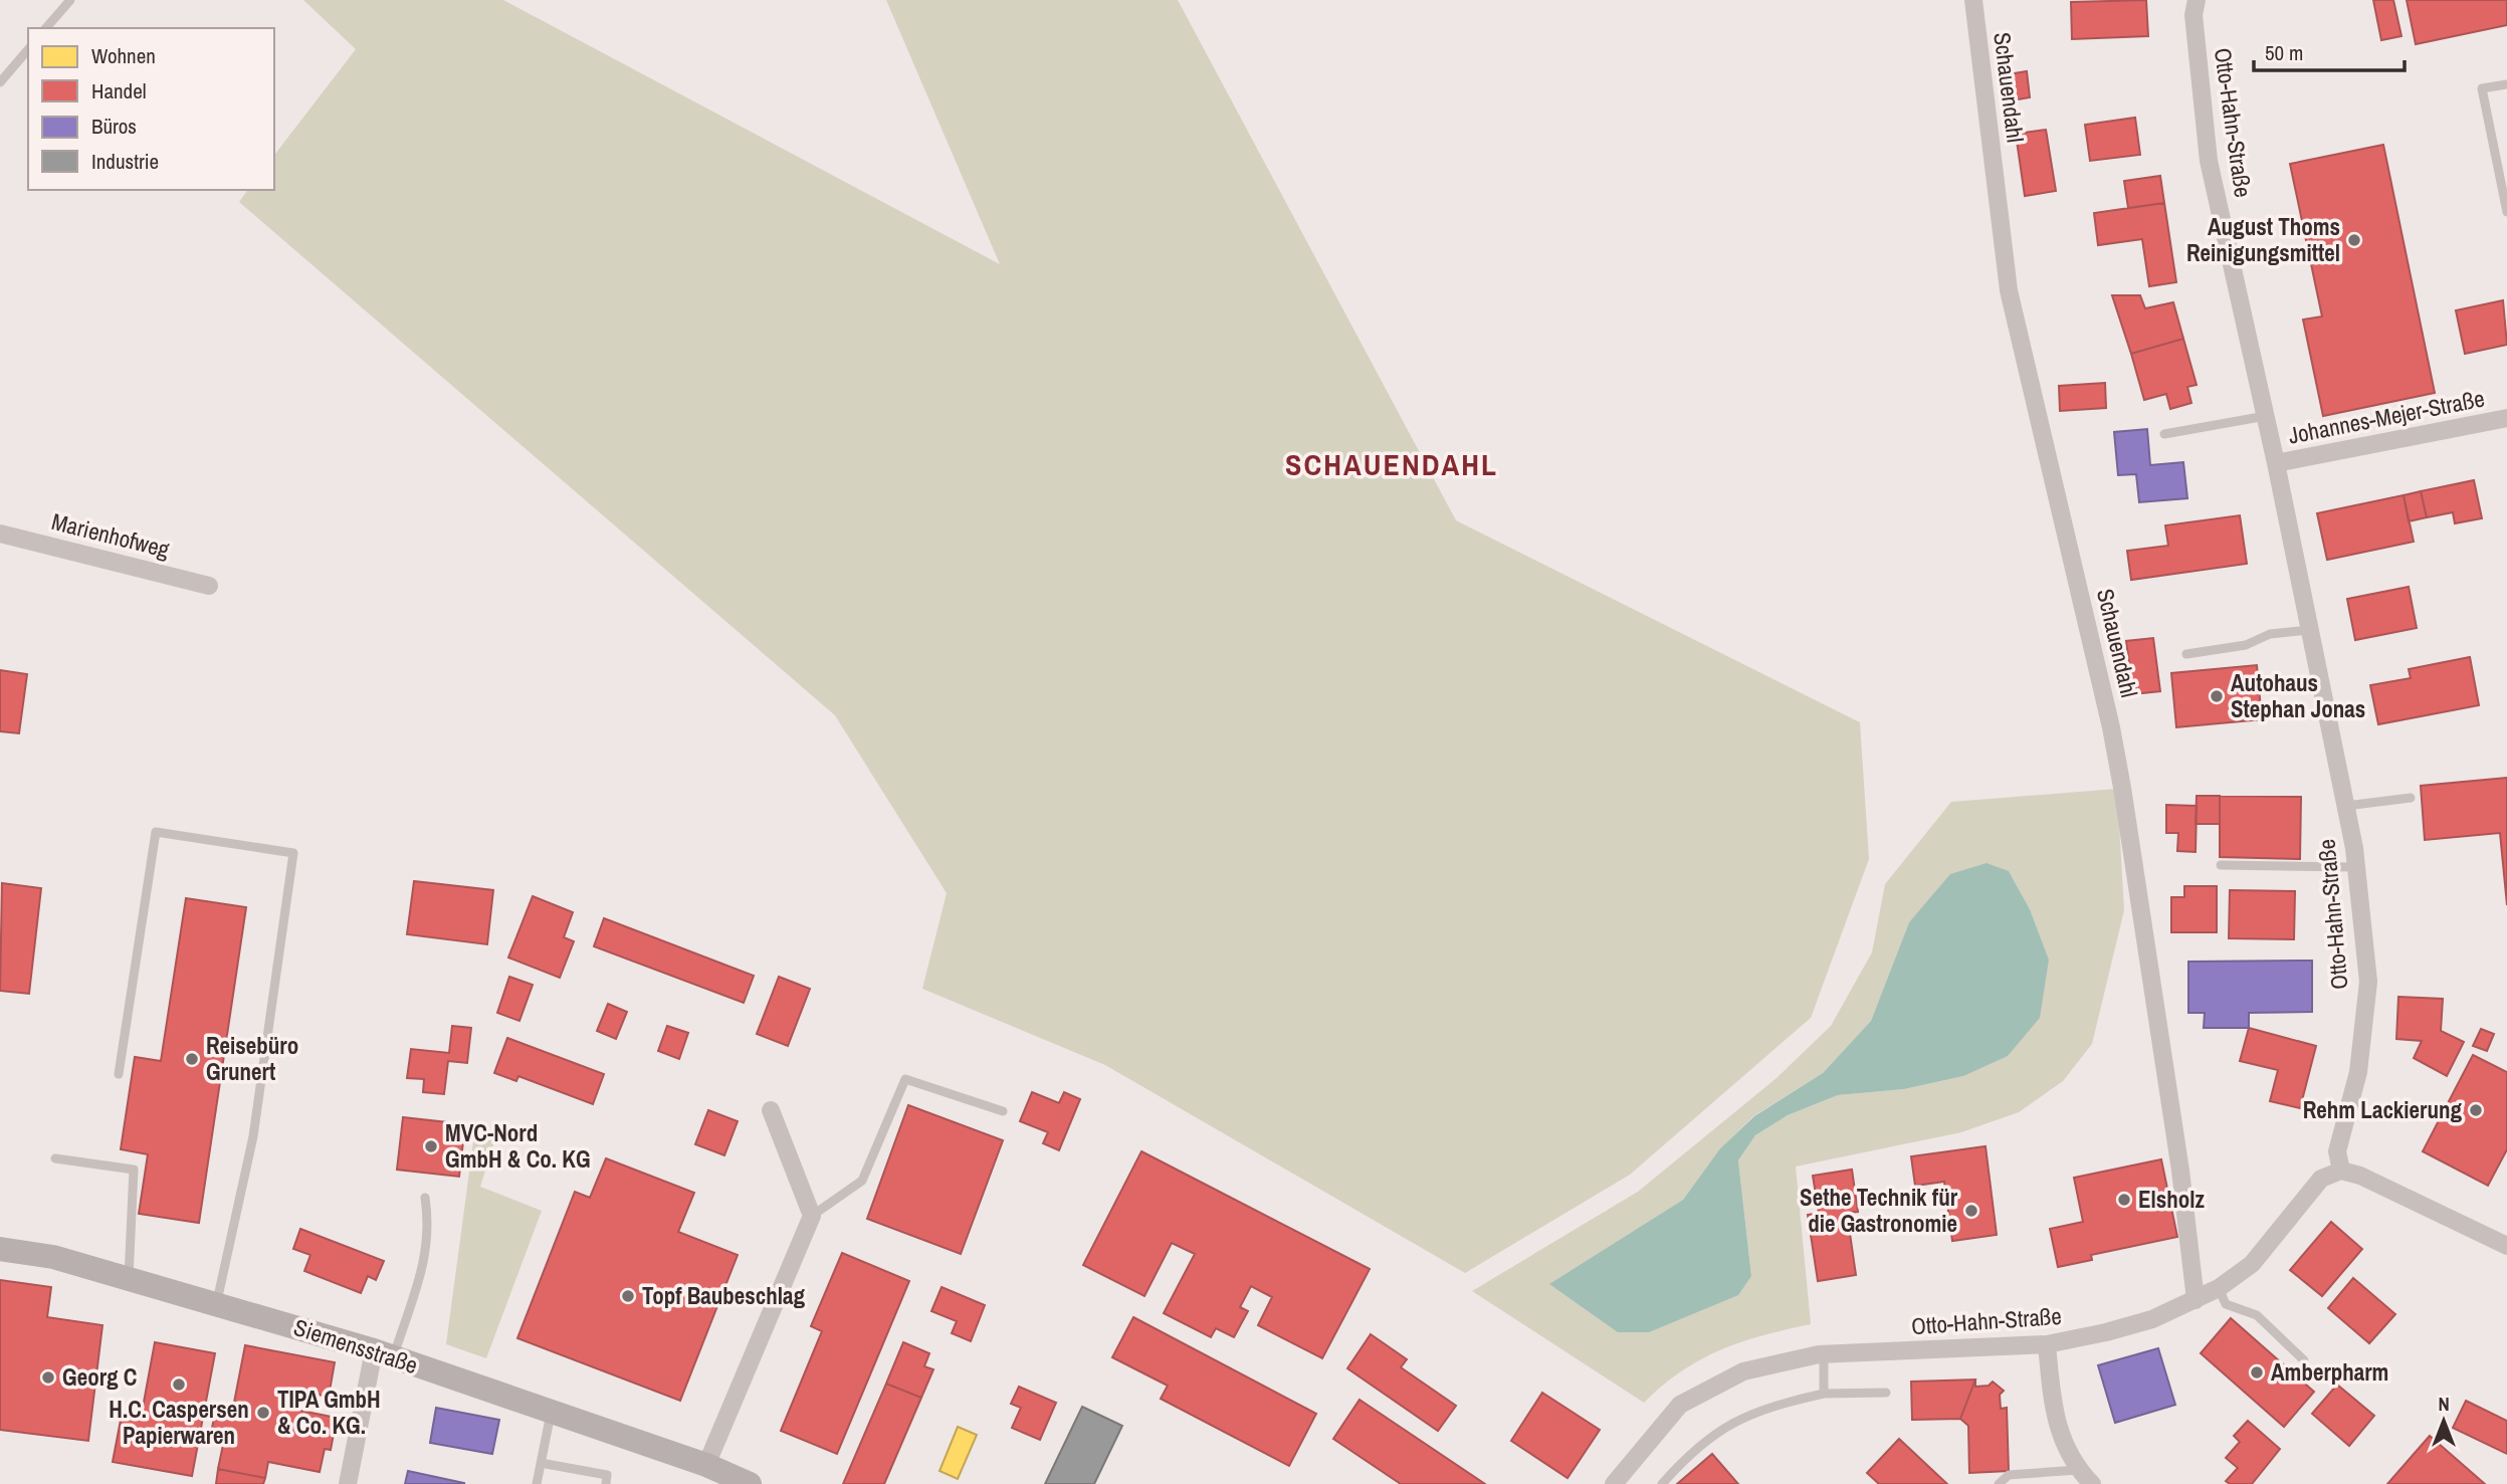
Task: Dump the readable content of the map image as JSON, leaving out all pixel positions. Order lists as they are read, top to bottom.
{
  "streets": {
    "street": [
      "Schauendahl",
      "Otto-Hahn-Straße",
      "Johannes-Mejer-Straße",
      "Marienhofweg",
      "Siemensstraße"
    ]
  },
  "crossings": [
    ["Schauendahl", "Otto-Hahn-Straße"],
    ["Otto-Hahn-Straße", "Johannes-Mejer-Straße"]
  ],
  "districts": ["SCHAUENDAHL"],
  "places": [
    "August Thoms Reinigungsmittel",
    "Autohaus Stephan Jonas",
    "Reisebüro Grunert",
    "Rehm Lackierung",
    "MVC-Nord GmbH & Co. KG",
    "Elsholz",
    "Sethe Technik für die Gastronomie",
    "Topf Baubeschlag",
    "Amberpharm",
    "Georg C",
    "H.C. Caspersen Papierwaren",
    "TIPA GmbH & Co. KG."
  ],
  "legend": [
    "Wohnen",
    "Handel",
    "Büros",
    "Industrie"
  ],
  "scale_bar": "50 m",
  "north": "top"
}
